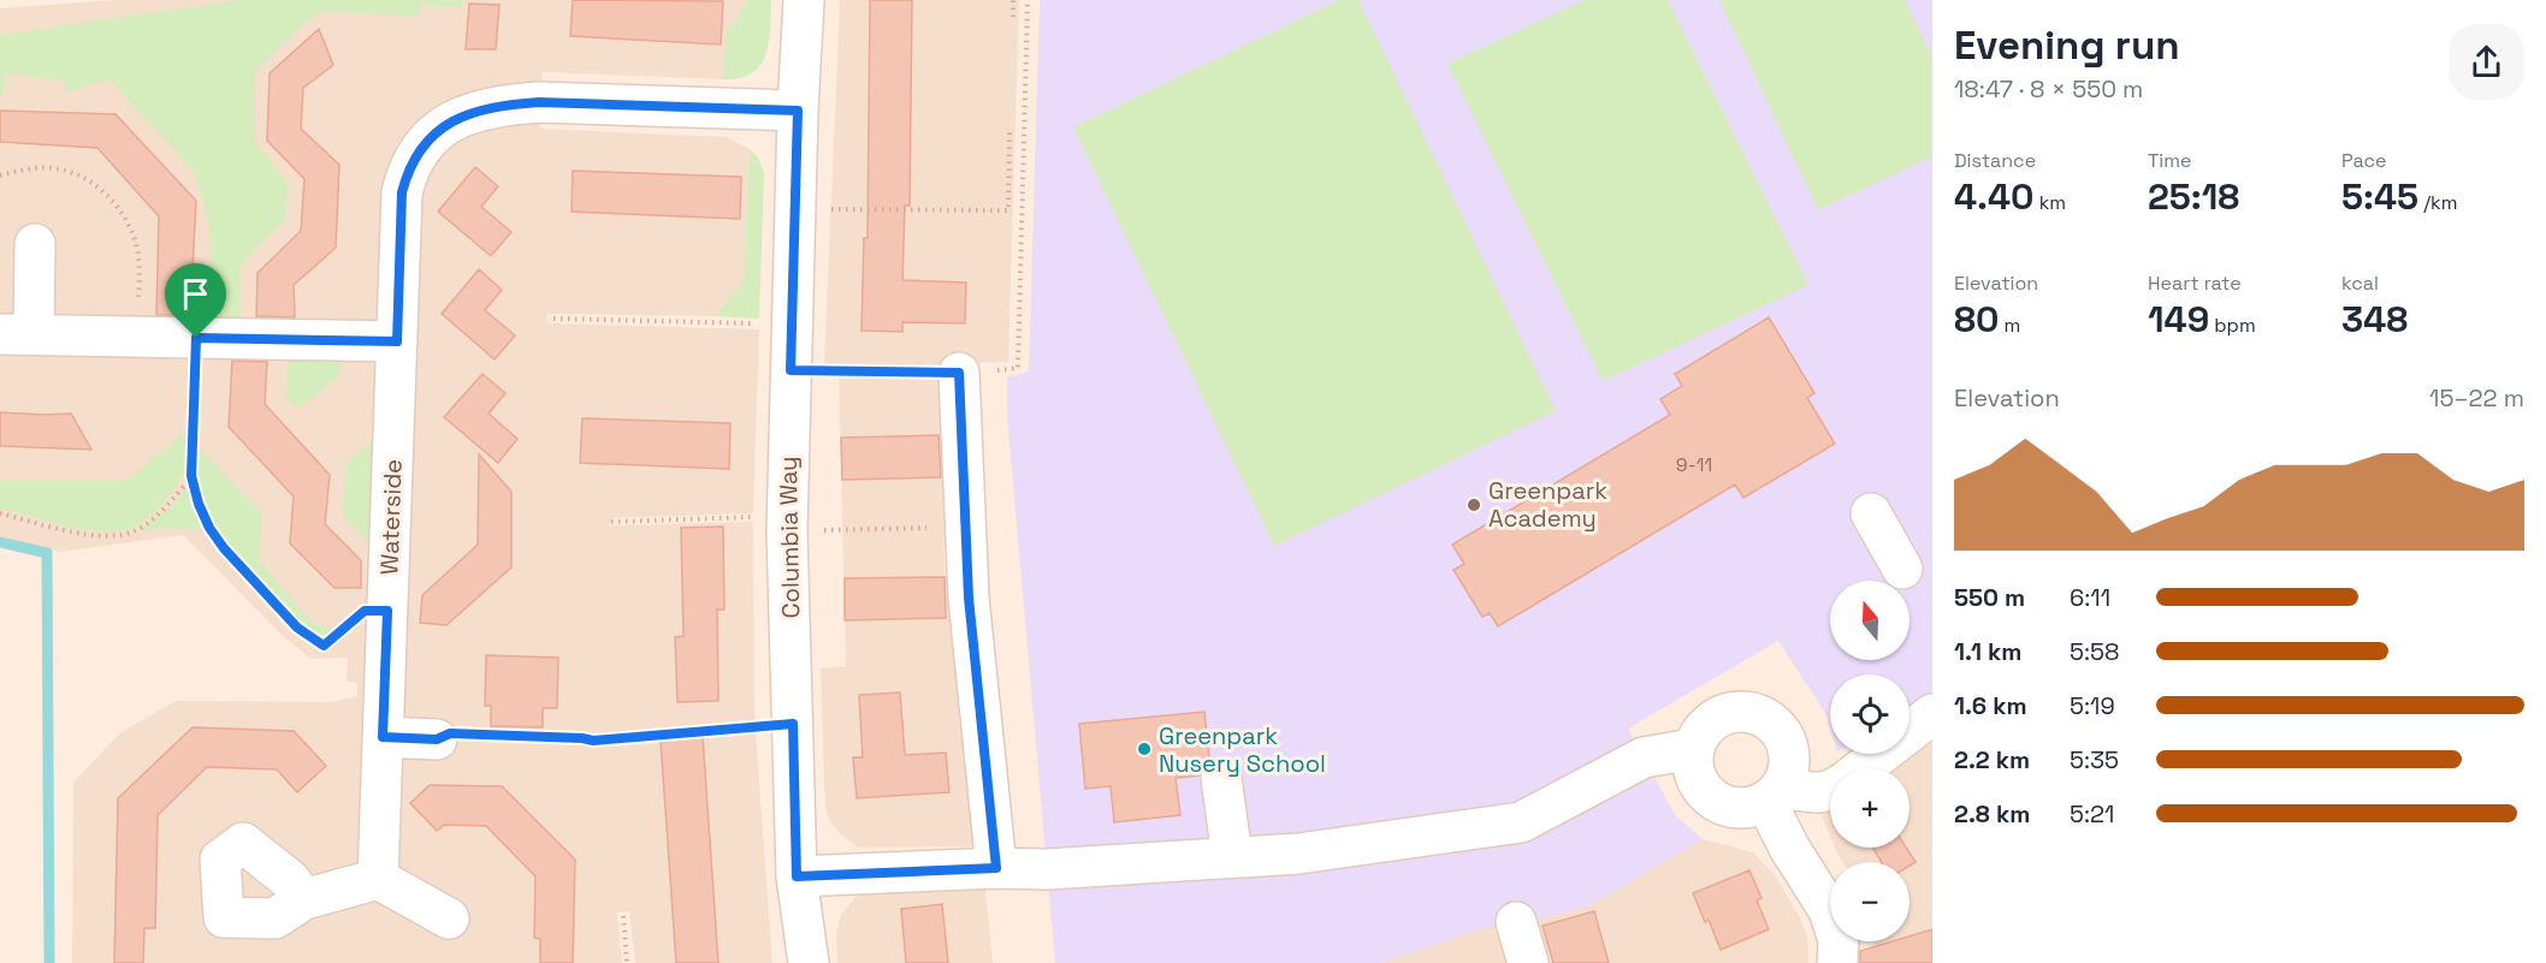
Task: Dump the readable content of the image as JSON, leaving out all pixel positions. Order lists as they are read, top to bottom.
{
  "streets": {
    "street": ["Waterside", "Columbia Way"]
  },
  "crossings": [
    ["Waterside", "Columbia Way"]
  ],
  "places": ["Greenpark Academy", "Greenpark Nusery School"],
  "house_numbers": ["9-11"],
  "north": "top",
  "page": {
    "heading": ["Evening run", "18:47 · 8 × 550 m"],
    "stats": [
      ["Distance", "4.40 km"],
      ["Time", "25:18"],
      ["Pace", "5:45 /km"],
      ["Elevation", "80 m"],
      ["Heart rate", "149 bpm"],
      ["kcal", "348"]
    ],
    "chart": ["Elevation", "15–22 m"],
    "list": [
      {
        "name": "550 m",
        "note": "6:11"
      },
      {
        "name": "1.1 km",
        "note": "5:58"
      },
      {
        "name": "1.6 km",
        "note": "5:19"
      },
      {
        "name": "2.2 km",
        "note": "5:35"
      },
      {
        "name": "2.8 km",
        "note": "5:21"
      }
    ],
    "map_buttons": ["+", "−"]
  }
}
